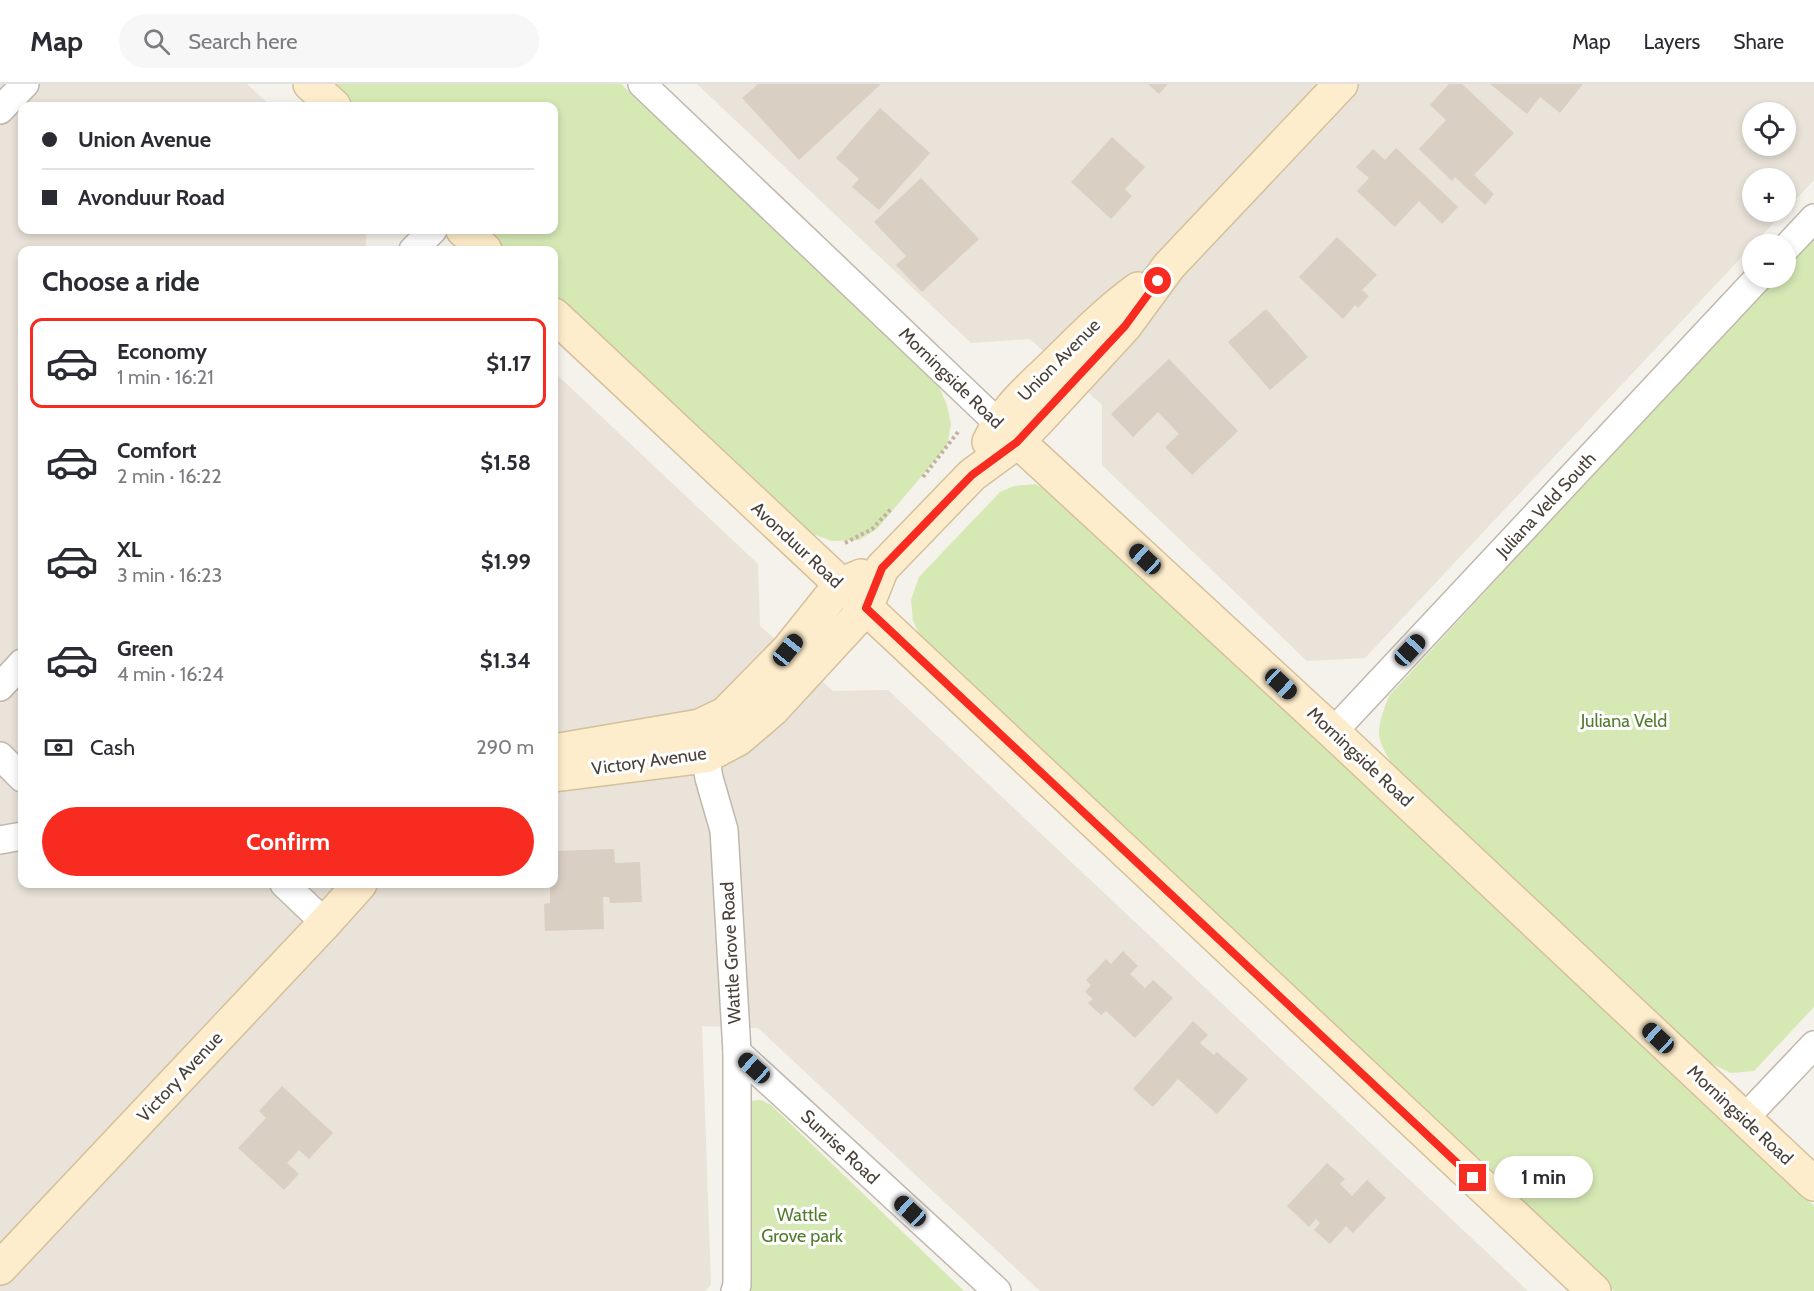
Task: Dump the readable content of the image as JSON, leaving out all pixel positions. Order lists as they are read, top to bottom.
{
  "streets": {
    "street": [
      "Union Avenue",
      "Morningside Road",
      "Juliana Veld South",
      "Avonduur Road",
      "Victory Avenue",
      "Wattle Grove Road",
      "Sunrise Road"
    ]
  },
  "crossings": [
    ["Union Avenue", "Morningside Road"],
    ["Union Avenue", "Avonduur Road"],
    ["Union Avenue", "Victory Avenue"],
    ["Morningside Road", "Juliana Veld South"],
    ["Avonduur Road", "Victory Avenue"],
    ["Victory Avenue", "Wattle Grove Road"],
    ["Wattle Grove Road", "Sunrise Road"]
  ],
  "parks": ["Juliana Veld", "Wattle Grove park"],
  "page": {
    "header": "Map",
    "search": "Search here",
    "nav": ["Map", "Layers", "Share"],
    "map_buttons": ["+", "−"],
    "banner": ["Union Avenue", "Avonduur Road"],
    "heading": "Choose a ride",
    "list": [
      {
        "name": "Economy",
        "note": "1 min · 16:21",
        "value": "$1.17"
      },
      {
        "name": "Comfort",
        "note": "2 min · 16:22",
        "value": "$1.58"
      },
      {
        "name": "XL",
        "note": "3 min · 16:23",
        "value": "$1.99"
      },
      {
        "name": "Green",
        "note": "4 min · 16:24",
        "value": "$1.34"
      }
    ],
    "pay": ["Cash", "290 m"],
    "buttons": "Confirm",
    "bubble": "1 min"
  }
}
